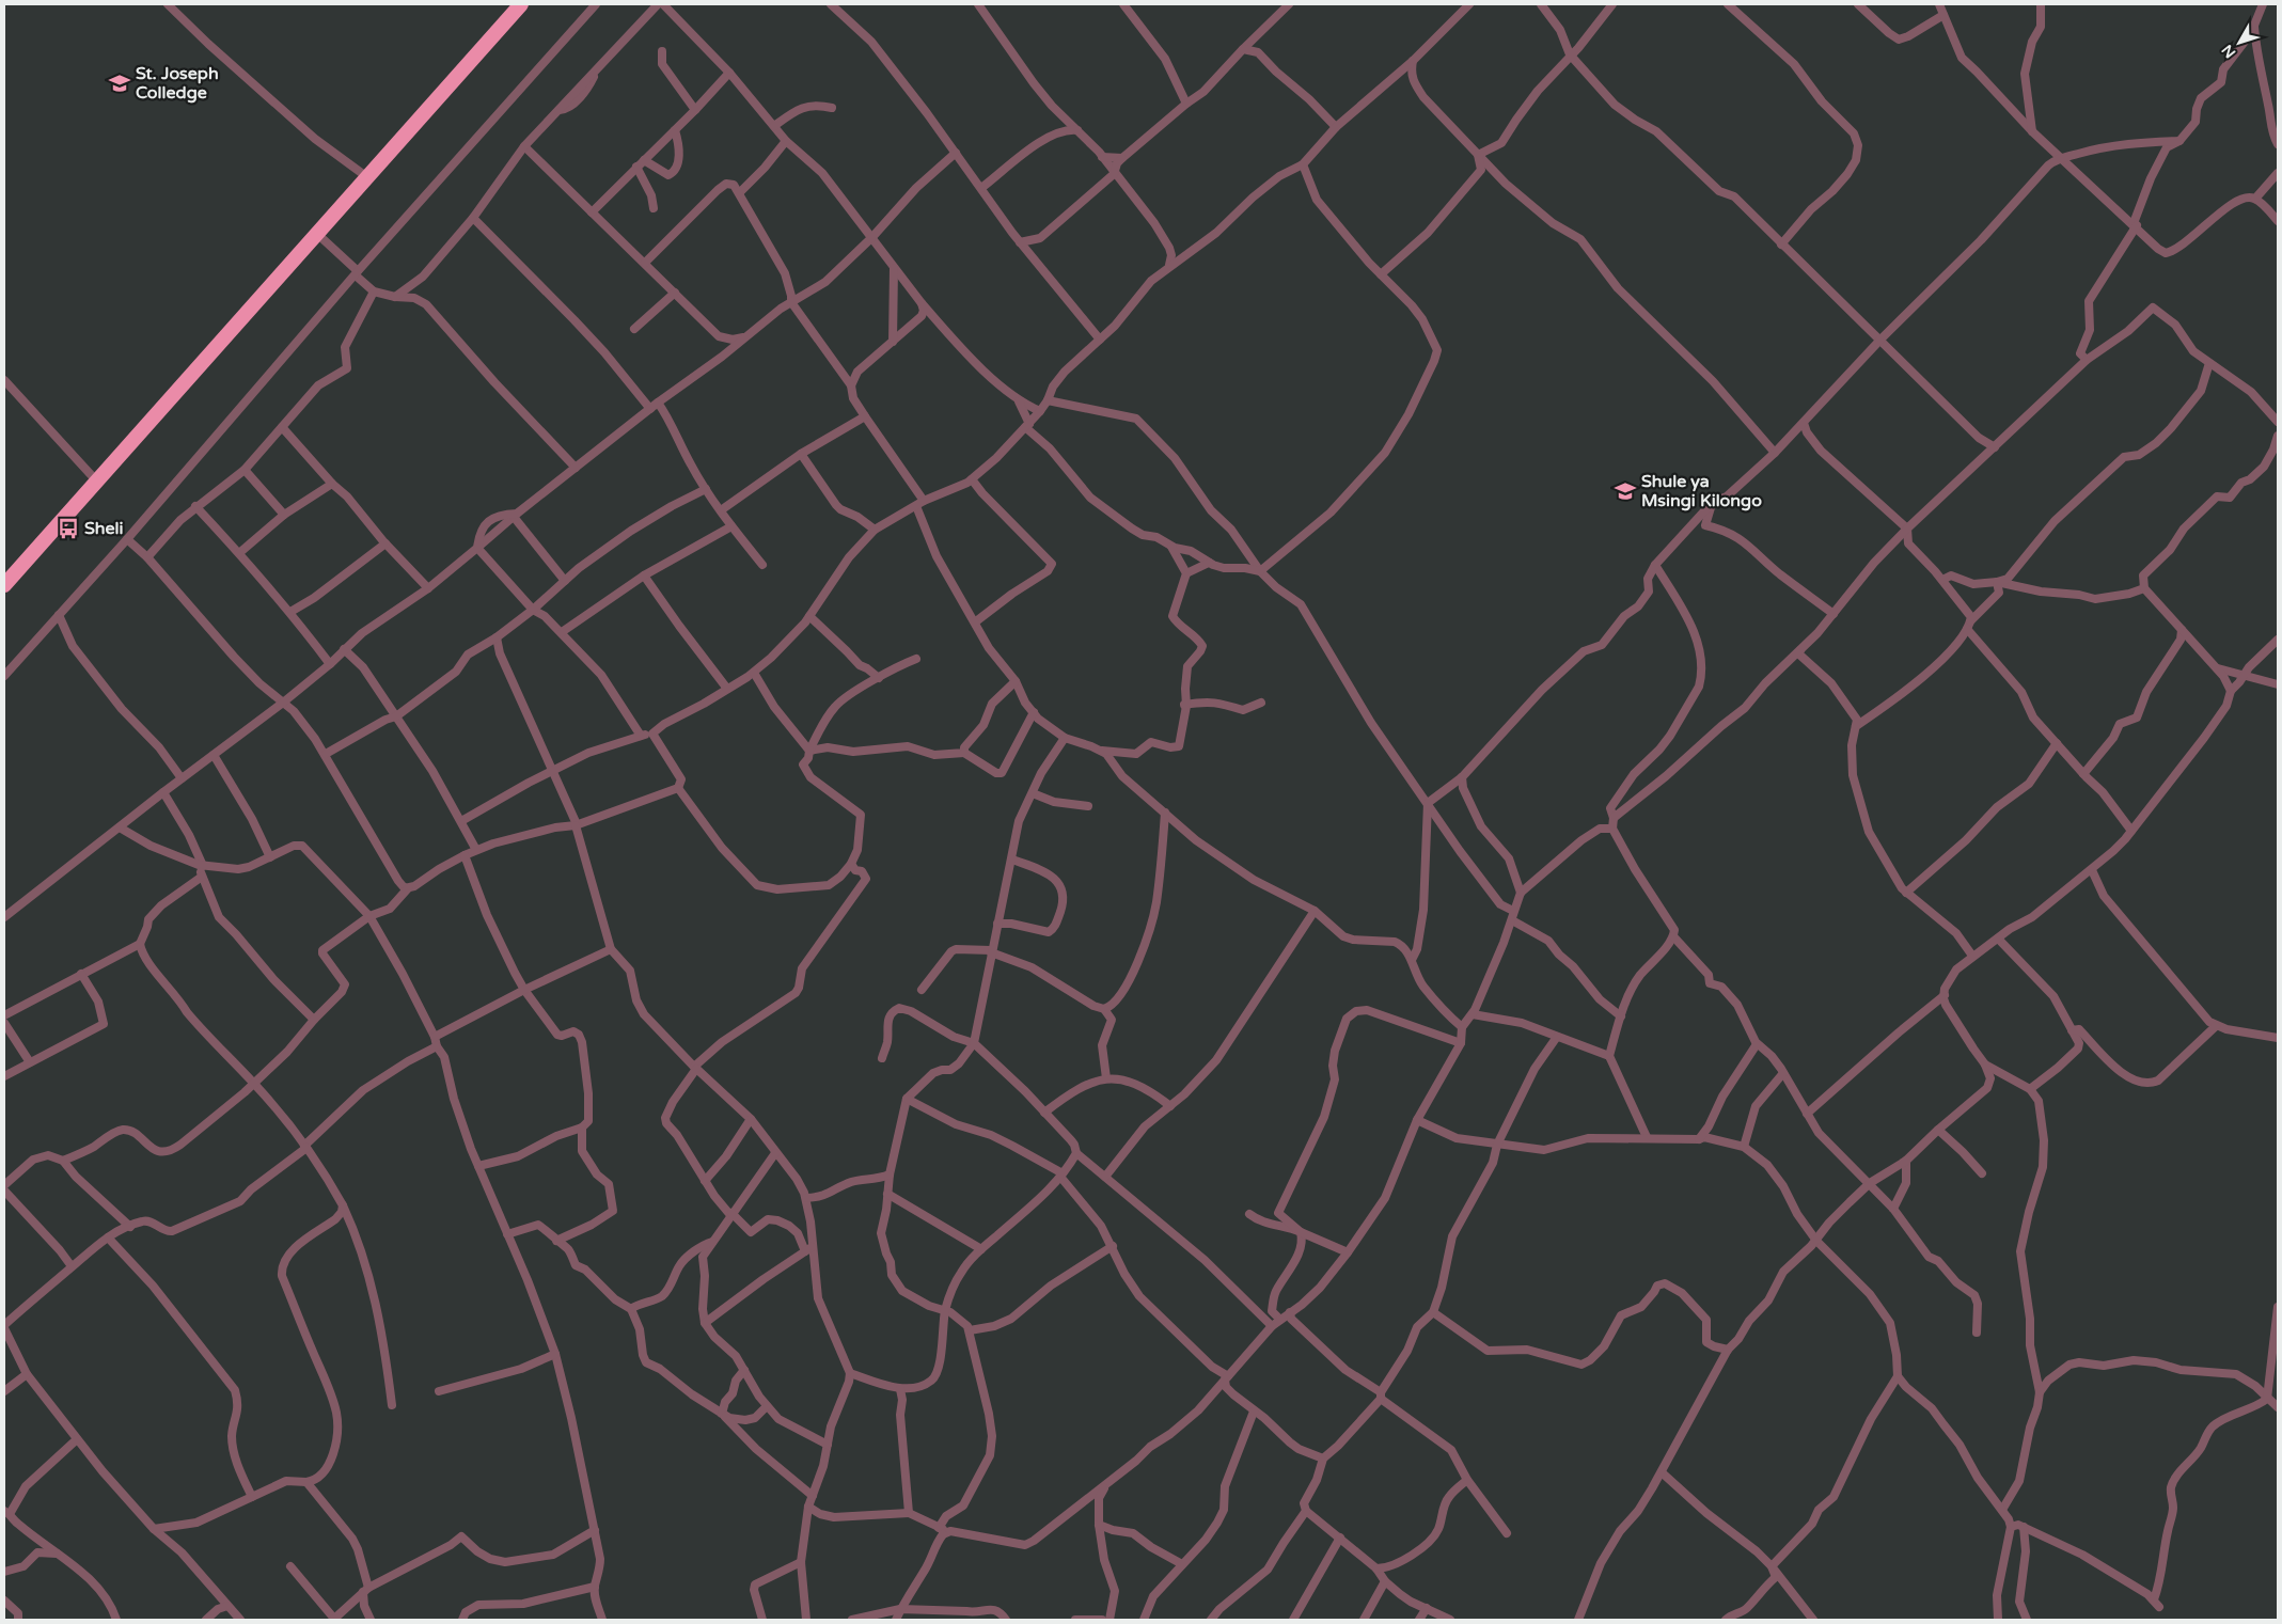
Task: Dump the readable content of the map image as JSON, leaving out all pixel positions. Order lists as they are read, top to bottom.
{
  "places": {
    "school or university": ["St. Joseph Colledge", "Shule ya Msingi Kilongo"],
    "bus stop": ["Sheli"]
  },
  "north": "bottom left"
}
